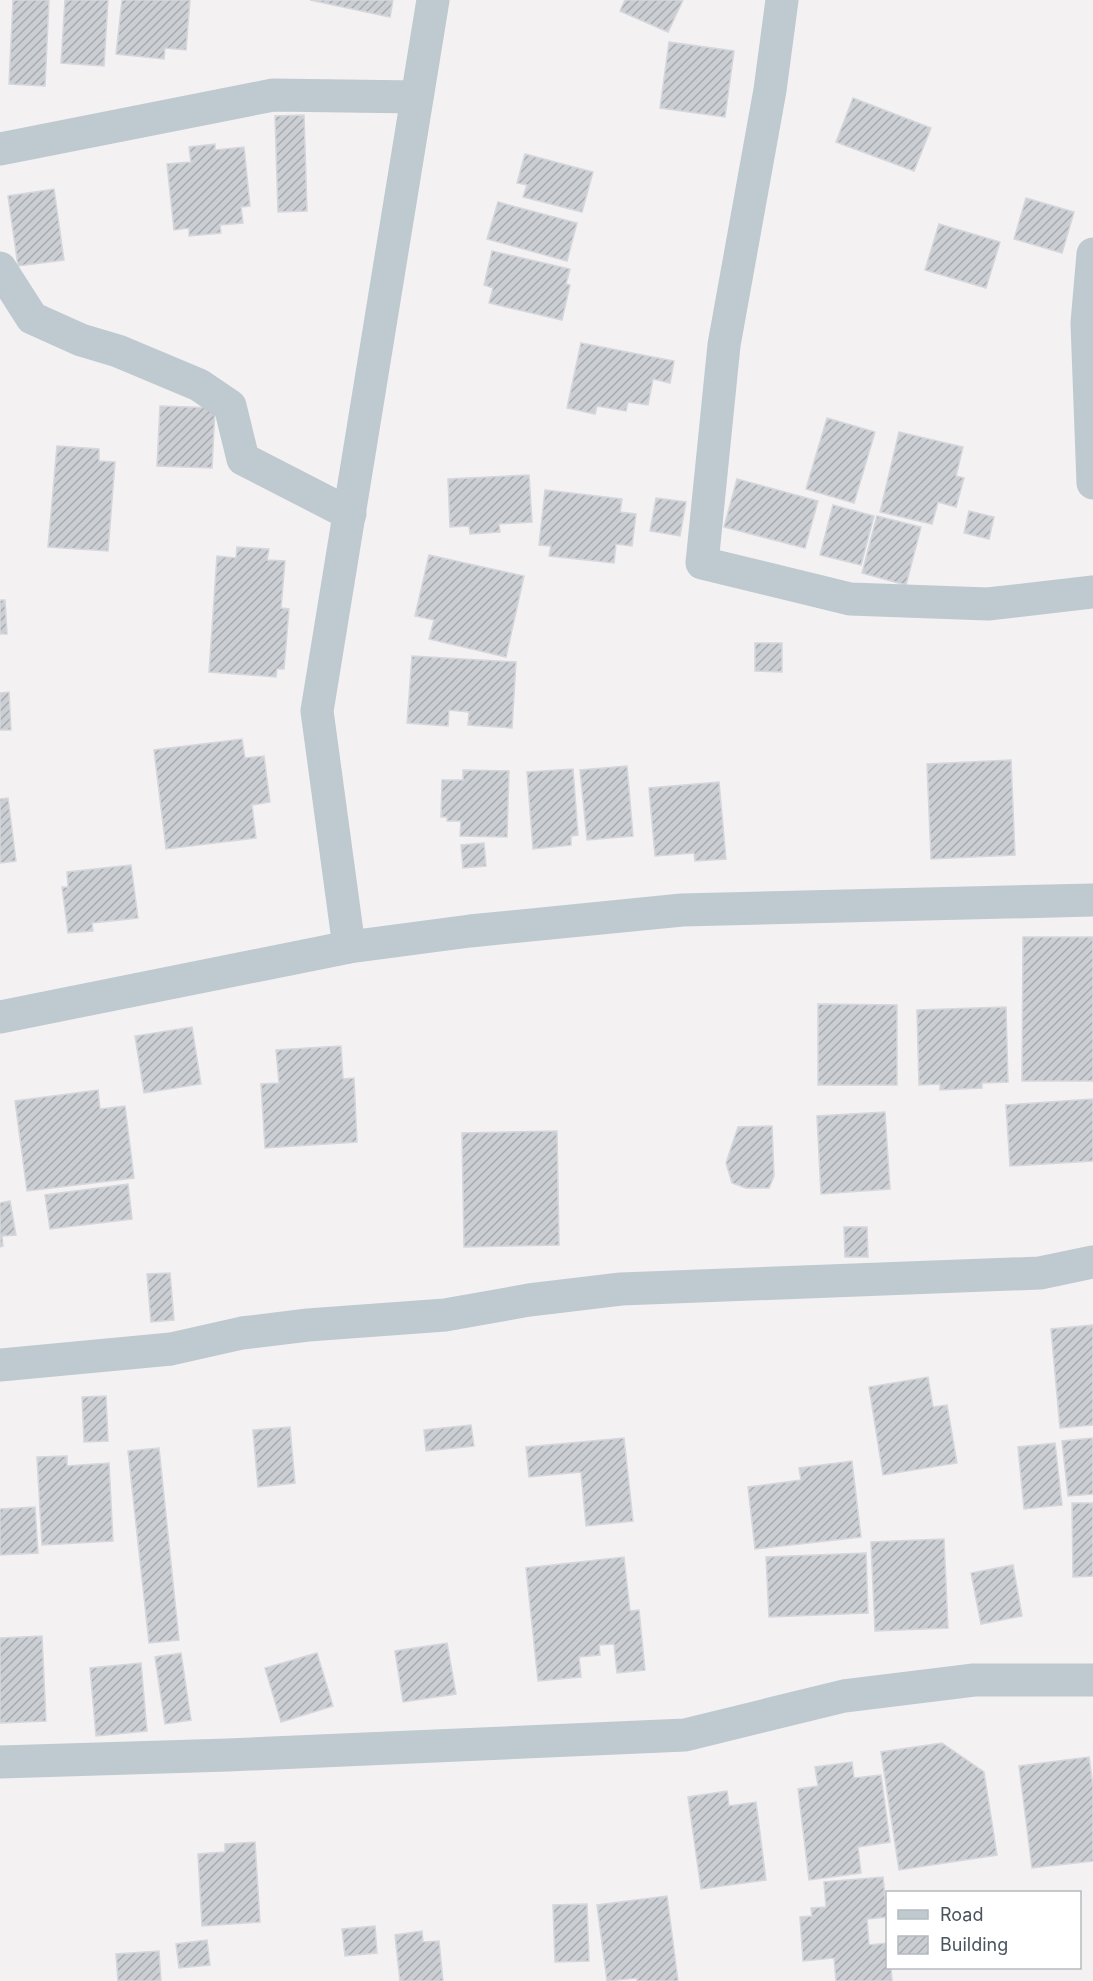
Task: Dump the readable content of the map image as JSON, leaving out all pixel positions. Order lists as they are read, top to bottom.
{
  "legend": ["Road", "Building"]
}
